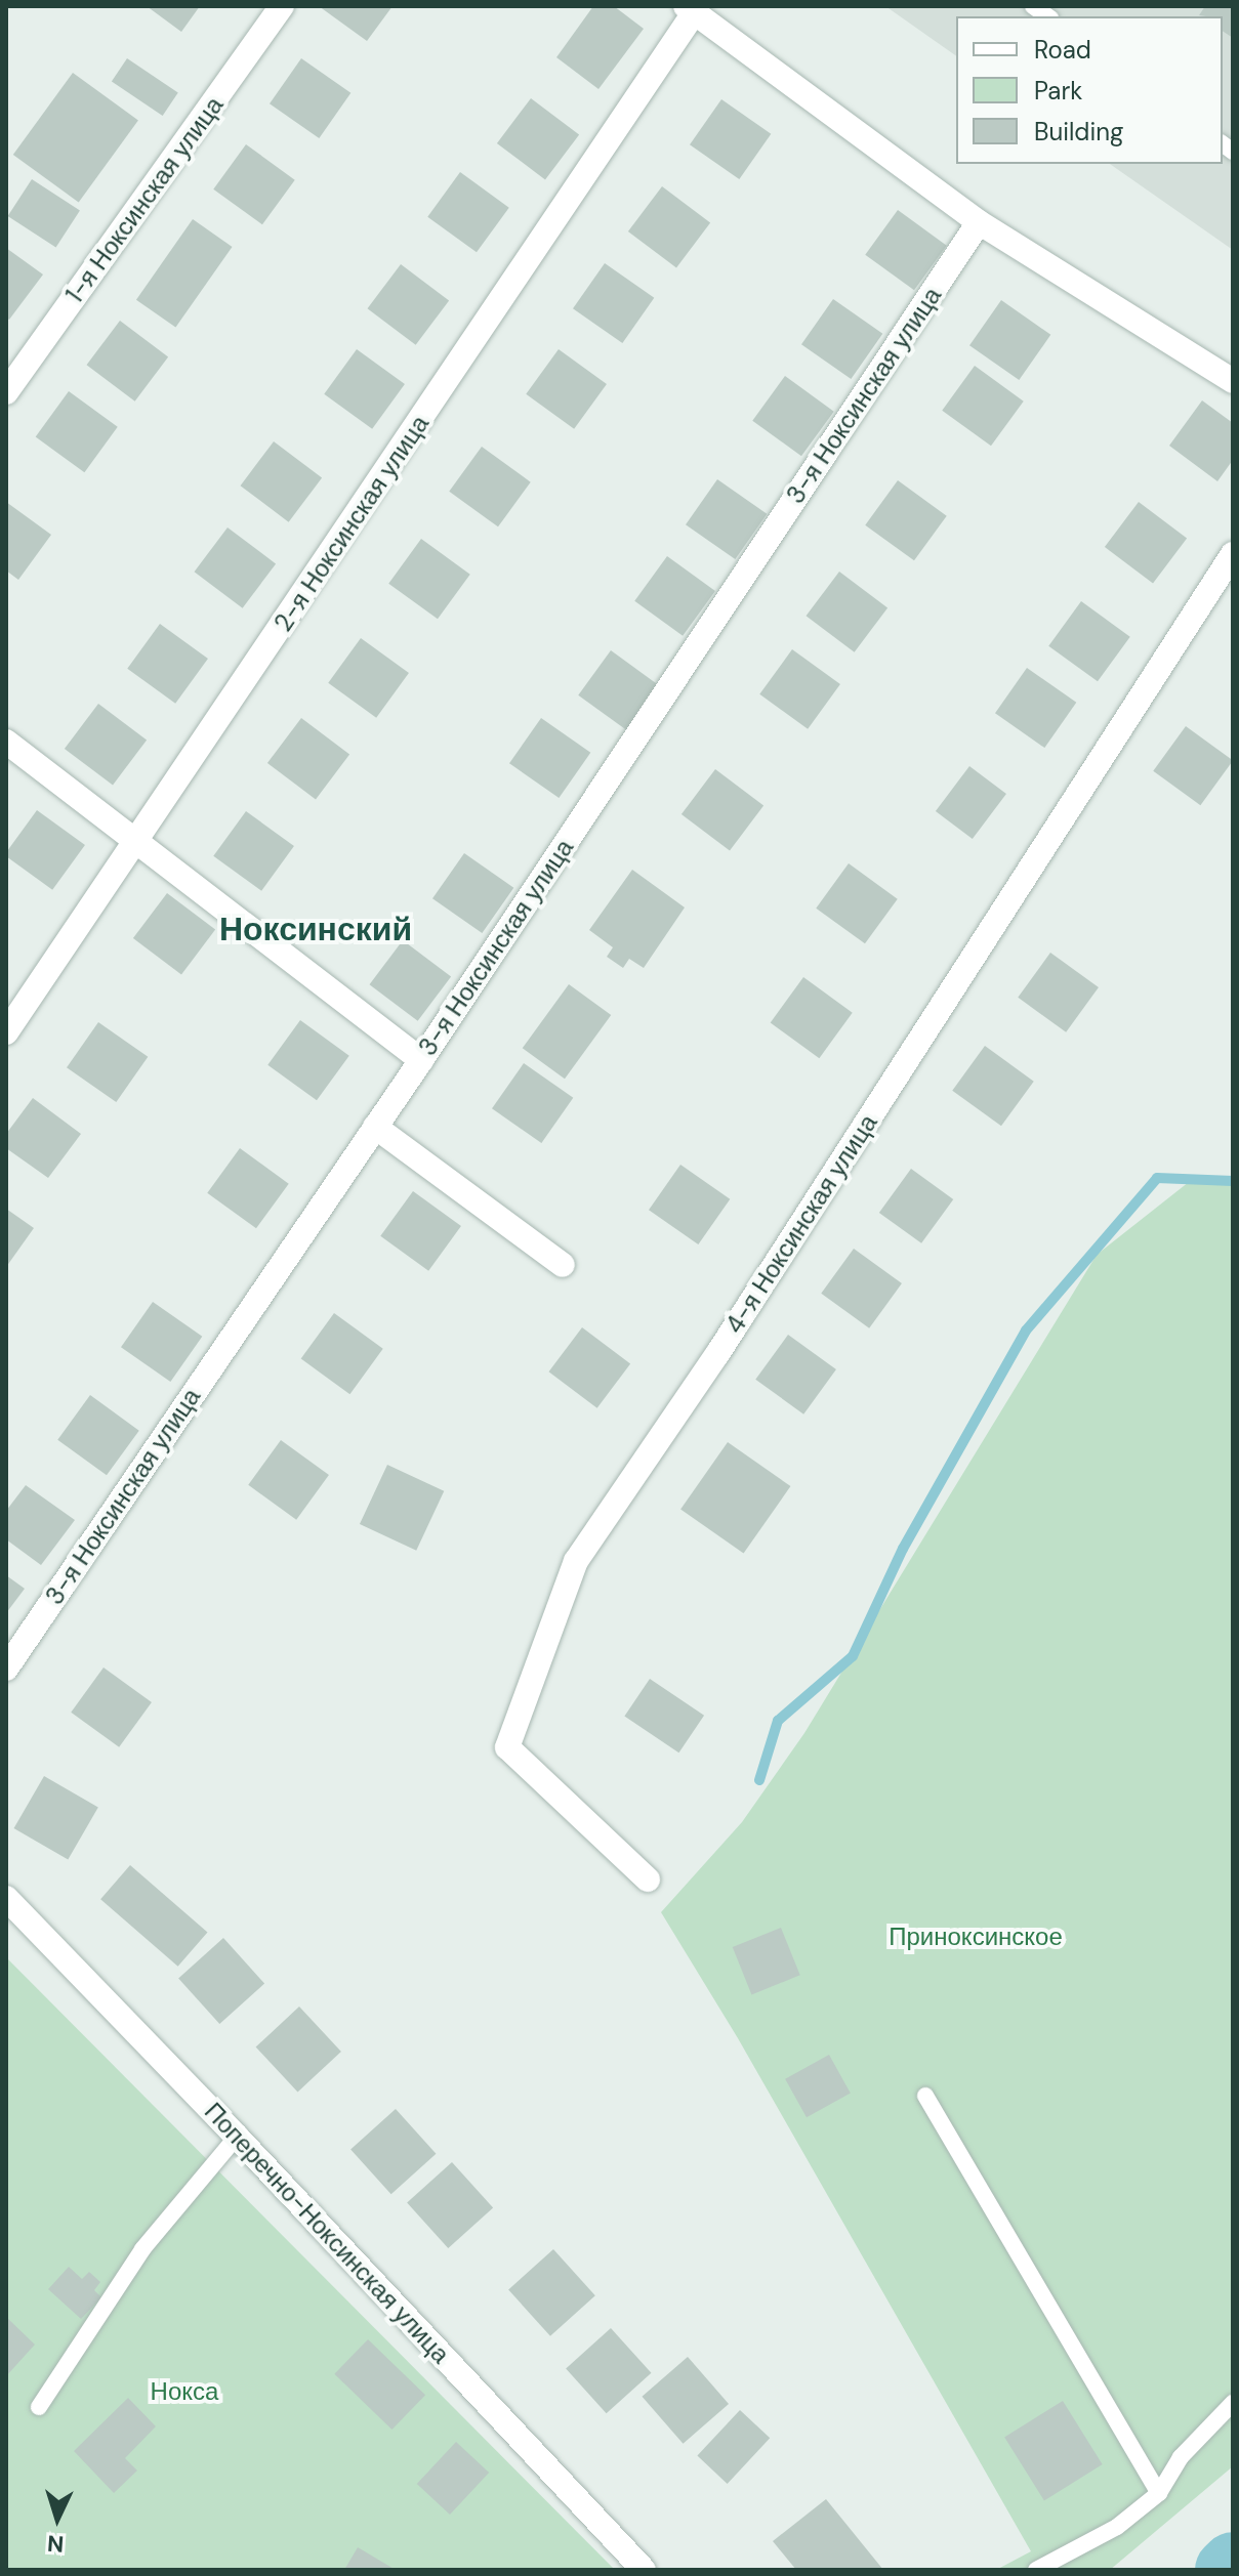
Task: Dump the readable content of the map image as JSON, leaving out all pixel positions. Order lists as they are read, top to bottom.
{
  "streets": {
    "street": [
      "1-я Ноксинская улица",
      "3-я Ноксинская улица",
      "2-я Ноксинская улица",
      "4-я Ноксинская улица",
      "Поперечно-Ноксинская улица"
    ]
  },
  "districts": ["Ноксинский"],
  "parks": ["Приноксинское", "Нокса"],
  "legend": ["Road", "Park", "Building"],
  "north": "bottom"
}
